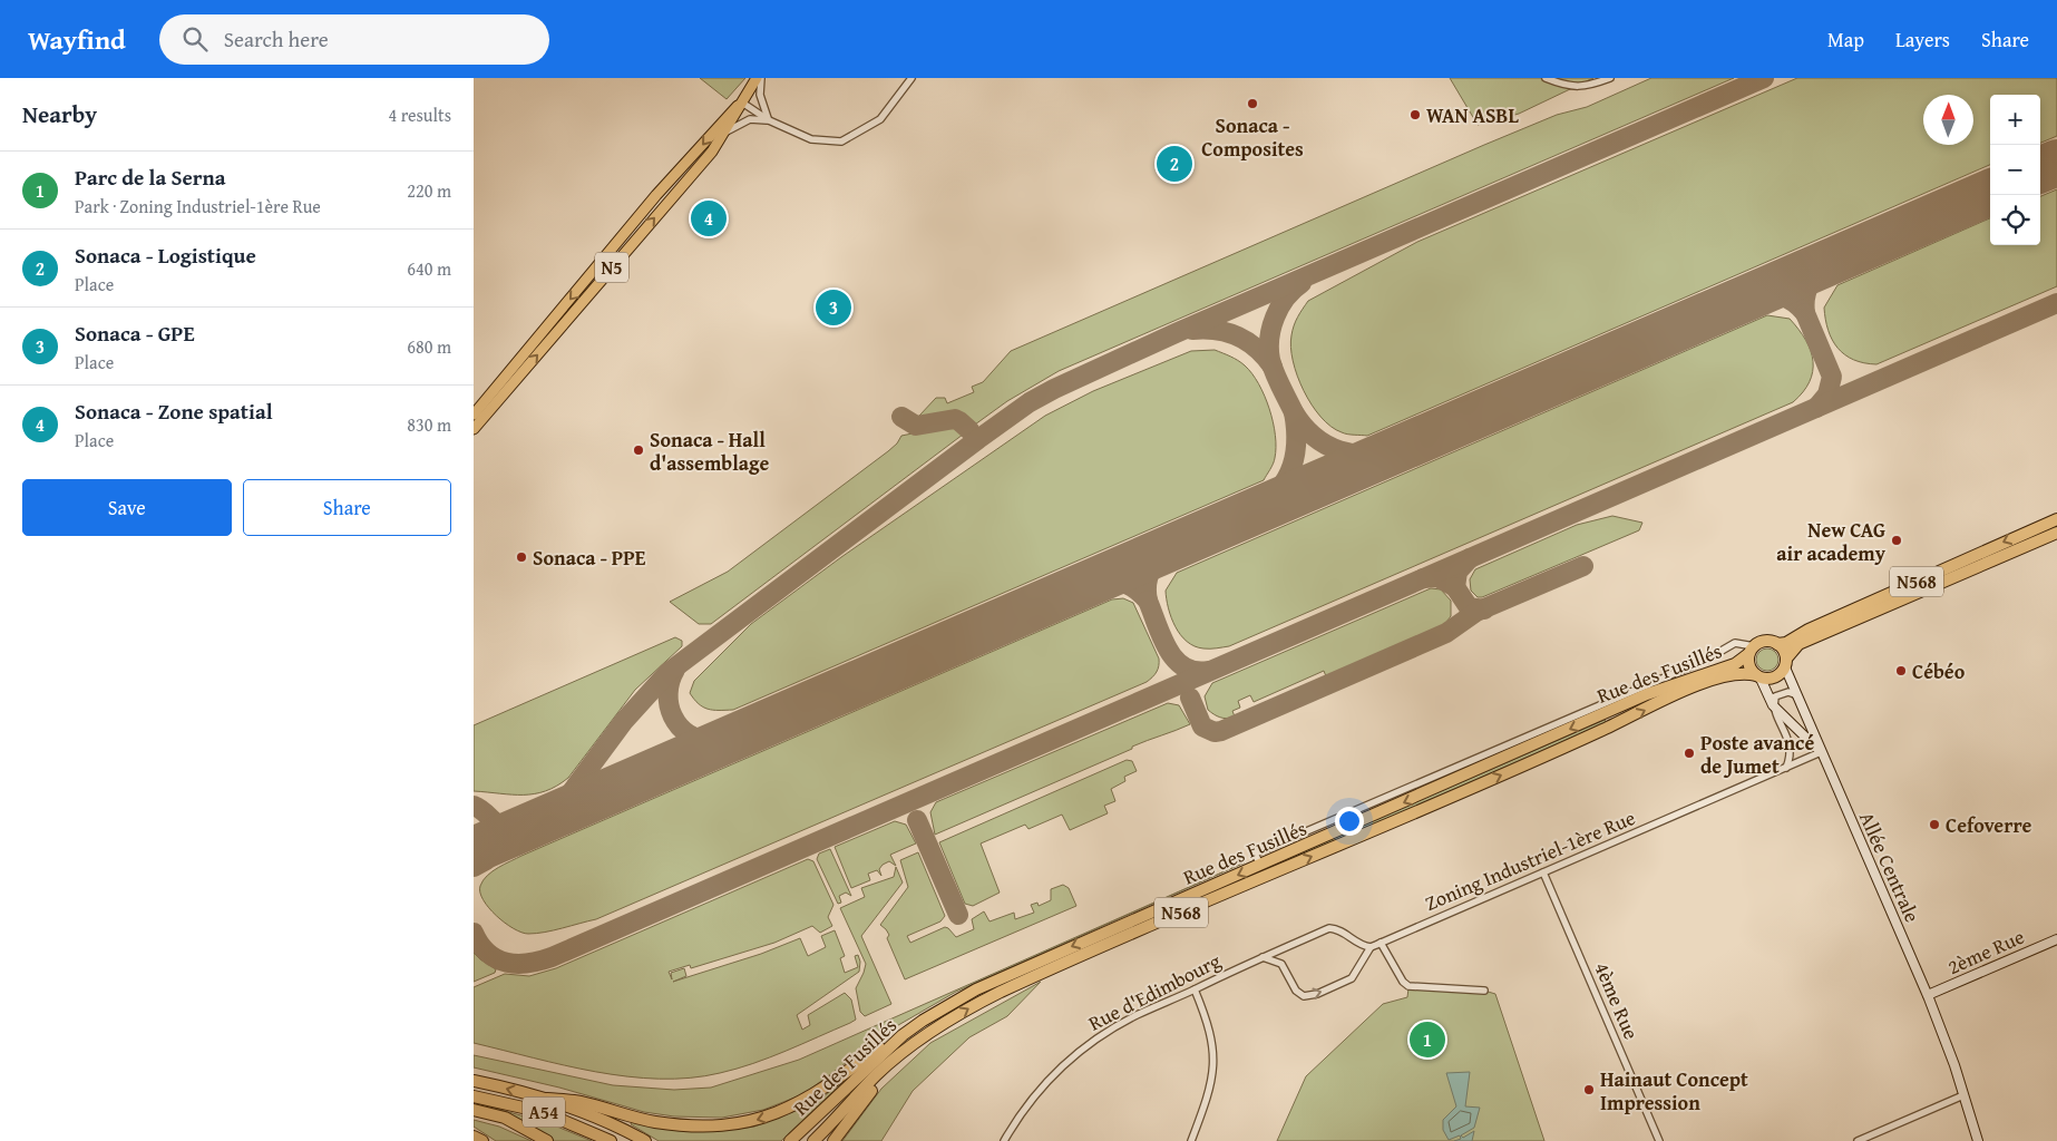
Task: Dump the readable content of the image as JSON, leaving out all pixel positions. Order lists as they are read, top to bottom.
{
  "streets": {
    "highway": ["N568", "Rue des Fusillés", "A54"],
    "main road": ["N5"],
    "street": [
      "Zoning Industriel-1ère Rue",
      "Allée Centrale",
      "2ème Rue",
      "Rue d'Edimbourg",
      "4ème Rue"
    ]
  },
  "crossings": [
    ["N568", "Rue des Fusillés"],
    ["N568", "Allée Centrale"],
    ["Rue des Fusillés", "Allée Centrale"],
    ["Zoning Industriel-1ère Rue", "Allée Centrale"],
    ["Zoning Industriel-1ère Rue", "Rue d'Edimbourg"],
    ["Zoning Industriel-1ère Rue", "4ème Rue"],
    ["Allée Centrale", "2ème Rue"]
  ],
  "places": [
    "Sonaca - Composites",
    "WAN ASBL",
    "Sonaca - Hall d'assemblage",
    "New CAG air academy",
    "Sonaca - PPE",
    "Cébéo",
    "Poste avancé de Jumet",
    "Cefoverre",
    "Hainaut Concept Impression"
  ],
  "north": "top",
  "page": {
    "header": "Wayfind",
    "search": "Search here",
    "nav": ["Map", "Layers", "Share"],
    "heading": ["Nearby", "4 results"],
    "map_buttons": ["+", "−"],
    "pins": [
      "2",
      "4",
      "3",
      "1"
    ],
    "list": [
      {
        "mark": "1",
        "name": "Parc de la Serna",
        "note": "Park · Zoning Industriel-1ère Rue",
        "value": "220 m"
      },
      {
        "mark": "2",
        "name": "Sonaca - Logistique",
        "note": "Place",
        "value": "640 m"
      },
      {
        "mark": "3",
        "name": "Sonaca - GPE",
        "note": "Place",
        "value": "680 m"
      },
      {
        "mark": "4",
        "name": "Sonaca - Zone spatial",
        "note": "Place",
        "value": "830 m"
      }
    ],
    "buttons": ["Save", "Share"]
  }
}
